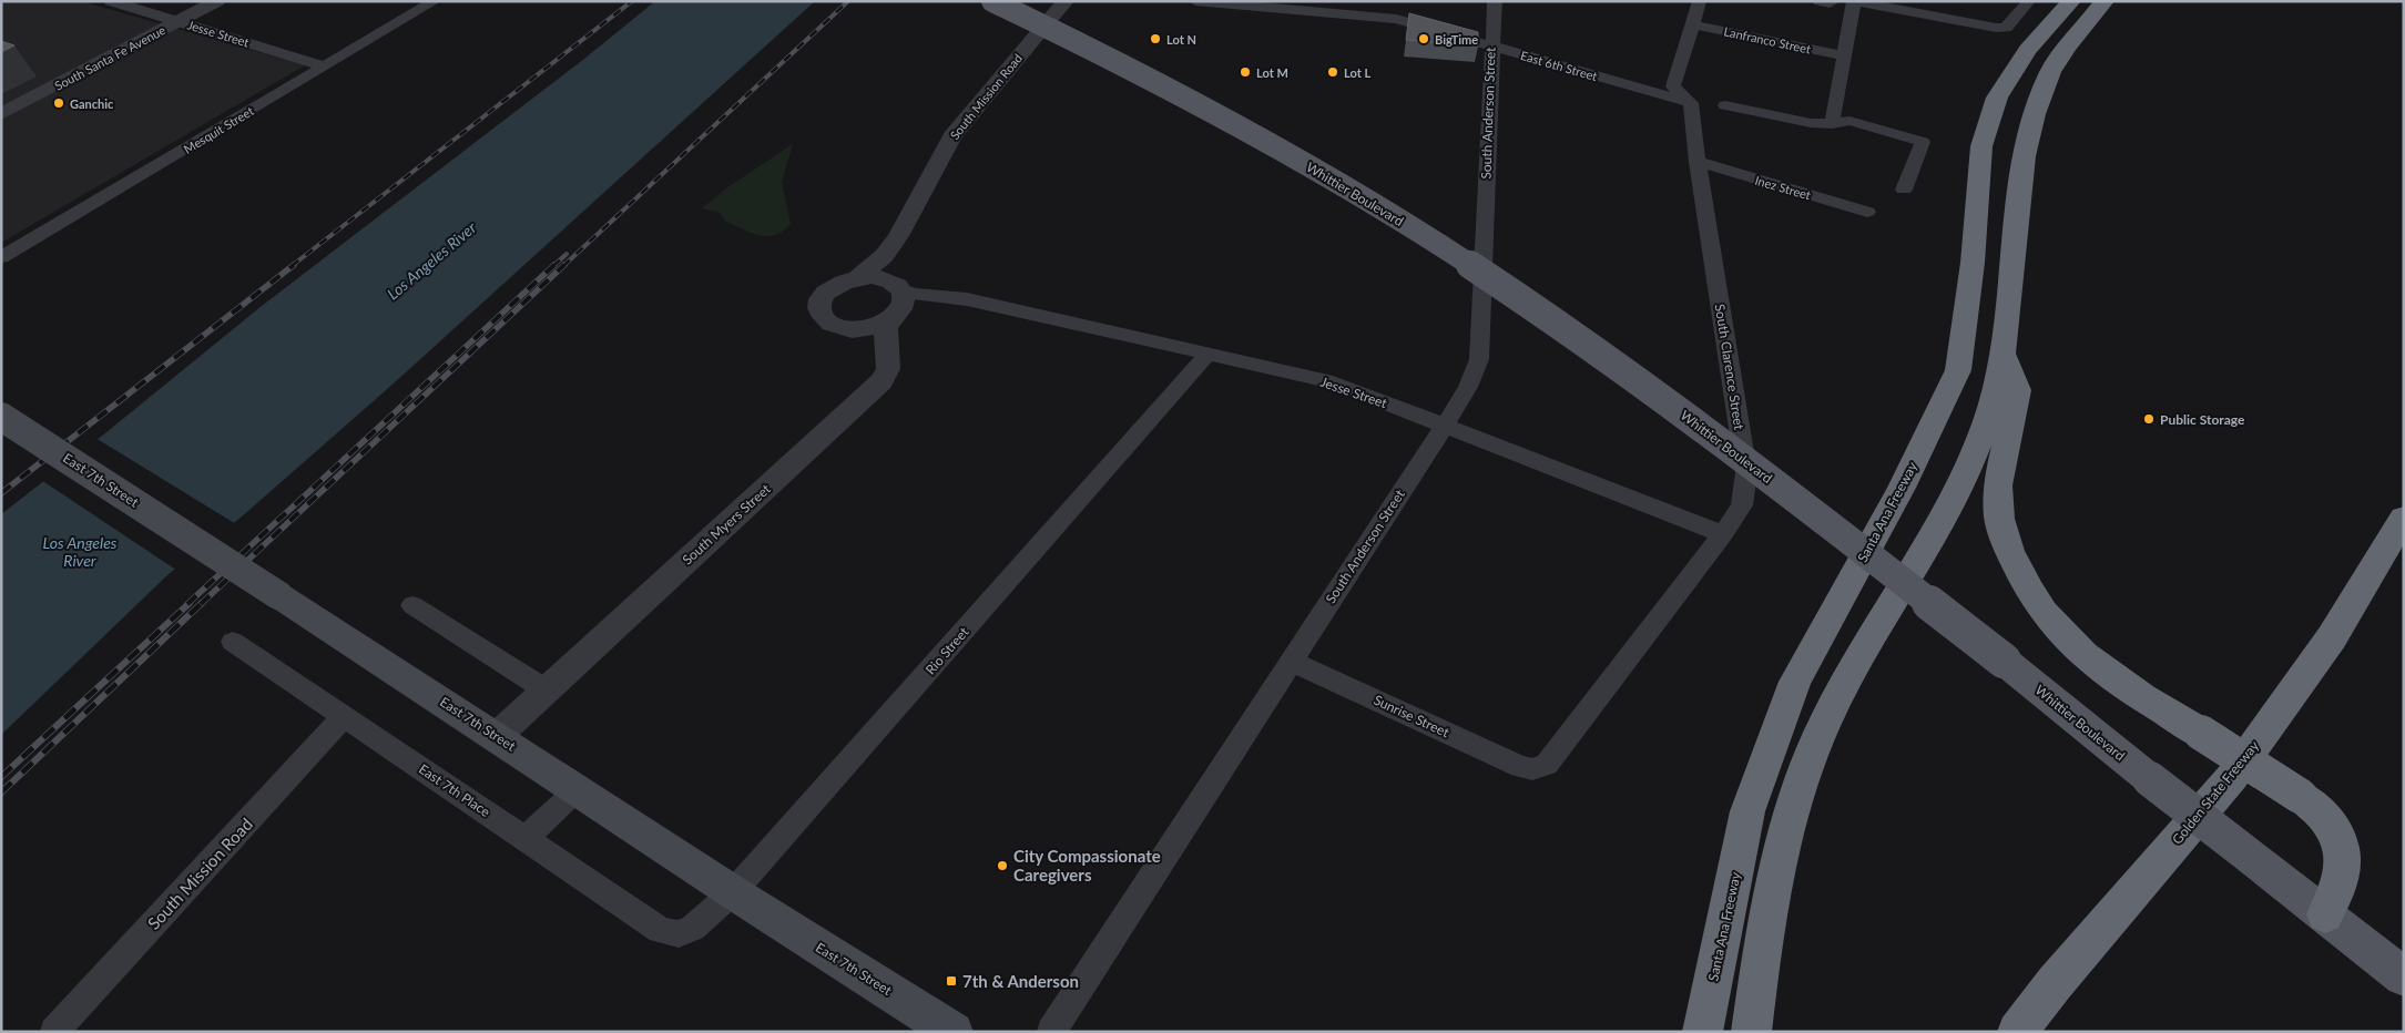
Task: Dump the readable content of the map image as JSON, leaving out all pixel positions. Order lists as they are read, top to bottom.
{
  "streets": {
    "highway": ["Santa Ana Freeway", "Golden State Freeway"],
    "main road": ["Whittier Boulevard", "East 7th Street"],
    "street": [
      "Jesse Street",
      "Lanfranco Street",
      "South Santa Fe Avenue",
      "East 6th Street",
      "South Mission Road",
      "South Anderson Street",
      "Mesquit Street",
      "Inez Street",
      "South Clarence Street",
      "South Myers Street",
      "Rio Street",
      "Sunrise Street",
      "East 7th Place"
    ]
  },
  "crossings": [
    ["Jesse Street", "South Santa Fe Avenue"],
    ["Jesse Street", "South Mission Road"],
    ["Jesse Street", "South Anderson Street"],
    ["Jesse Street", "Mesquit Street"],
    ["Jesse Street", "South Clarence Street"],
    ["Jesse Street", "South Myers Street"],
    ["Jesse Street", "Rio Street"],
    ["East 6th Street", "South Anderson Street"],
    ["East 6th Street", "South Clarence Street"],
    ["South Mission Road", "South Myers Street"],
    ["South Mission Road", "East 7th Place"],
    ["South Anderson Street", "Sunrise Street"],
    ["Inez Street", "South Clarence Street"],
    ["South Clarence Street", "Sunrise Street"],
    ["East 7th Street", "South Myers Street"],
    ["East 7th Street", "Rio Street"],
    ["Rio Street", "East 7th Place"]
  ],
  "water": ["Los Angeles River"],
  "places": {
    "other": [
      "Lot N",
      "BigTime",
      "Lot M",
      "Lot L",
      "Ganchic",
      "Public Storage",
      "City Compassionate Caregivers"
    ],
    "transit": ["7th & Anderson"]
  }
}
